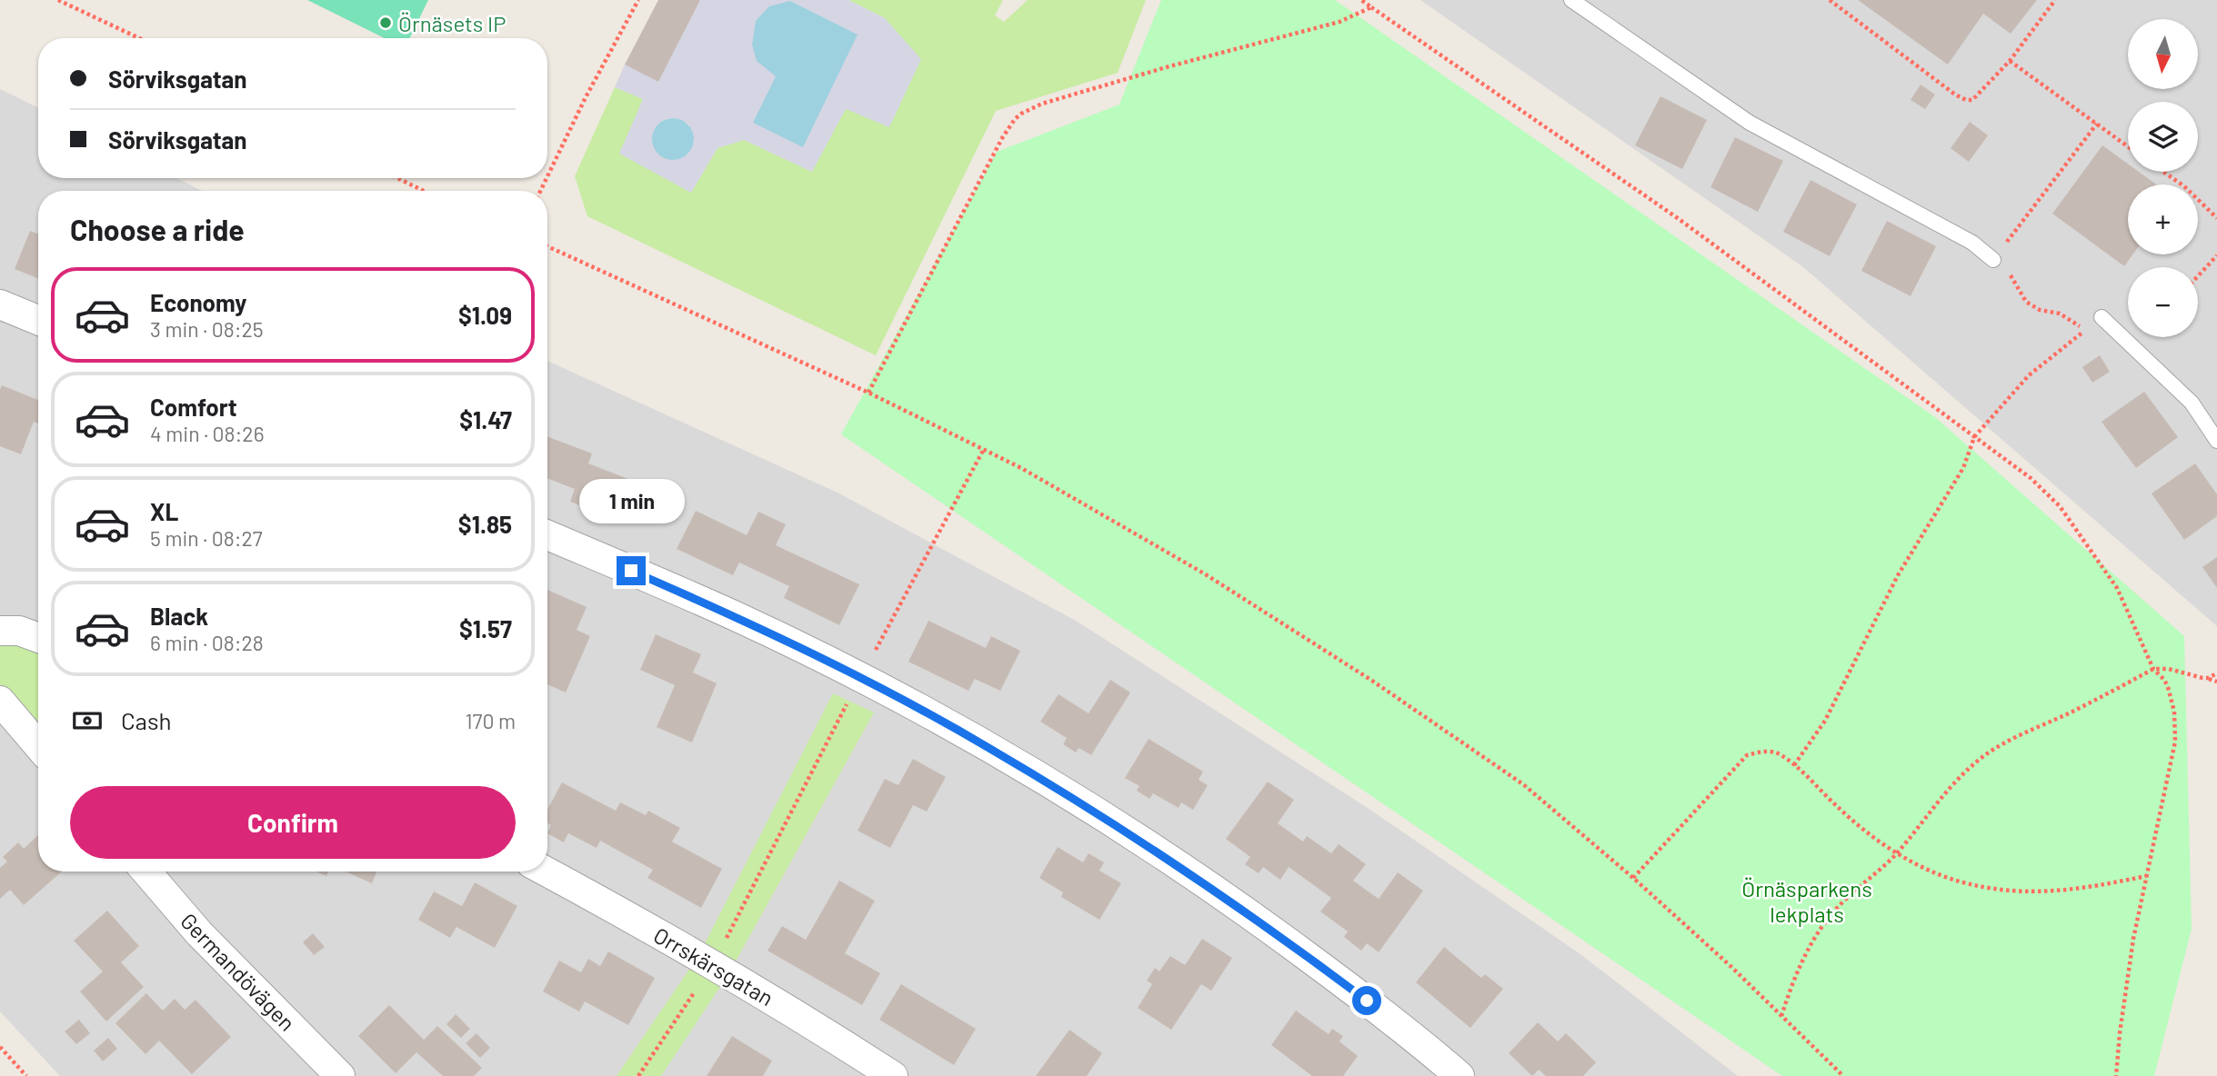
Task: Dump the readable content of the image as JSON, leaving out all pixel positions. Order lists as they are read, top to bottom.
{
  "streets": {
    "street": ["Orrskärsgatan", "Germandövägen"]
  },
  "parks": ["Örnäsparkens lekplats"],
  "places": ["Örnäsets IP"],
  "north": "bottom",
  "page": {
    "map_buttons": ["+", "−"],
    "banner": ["Sörviksgatan", "Sörviksgatan"],
    "heading": "Choose a ride",
    "list": [
      {
        "name": "Economy",
        "note": "3 min · 08:25",
        "value": "$1.09"
      },
      {
        "name": "Comfort",
        "note": "4 min · 08:26",
        "value": "$1.47"
      },
      {
        "name": "XL",
        "note": "5 min · 08:27",
        "value": "$1.85"
      },
      {
        "name": "Black",
        "note": "6 min · 08:28",
        "value": "$1.57"
      }
    ],
    "bubble": "1 min",
    "pay": ["Cash", "170 m"],
    "buttons": "Confirm"
  }
}
